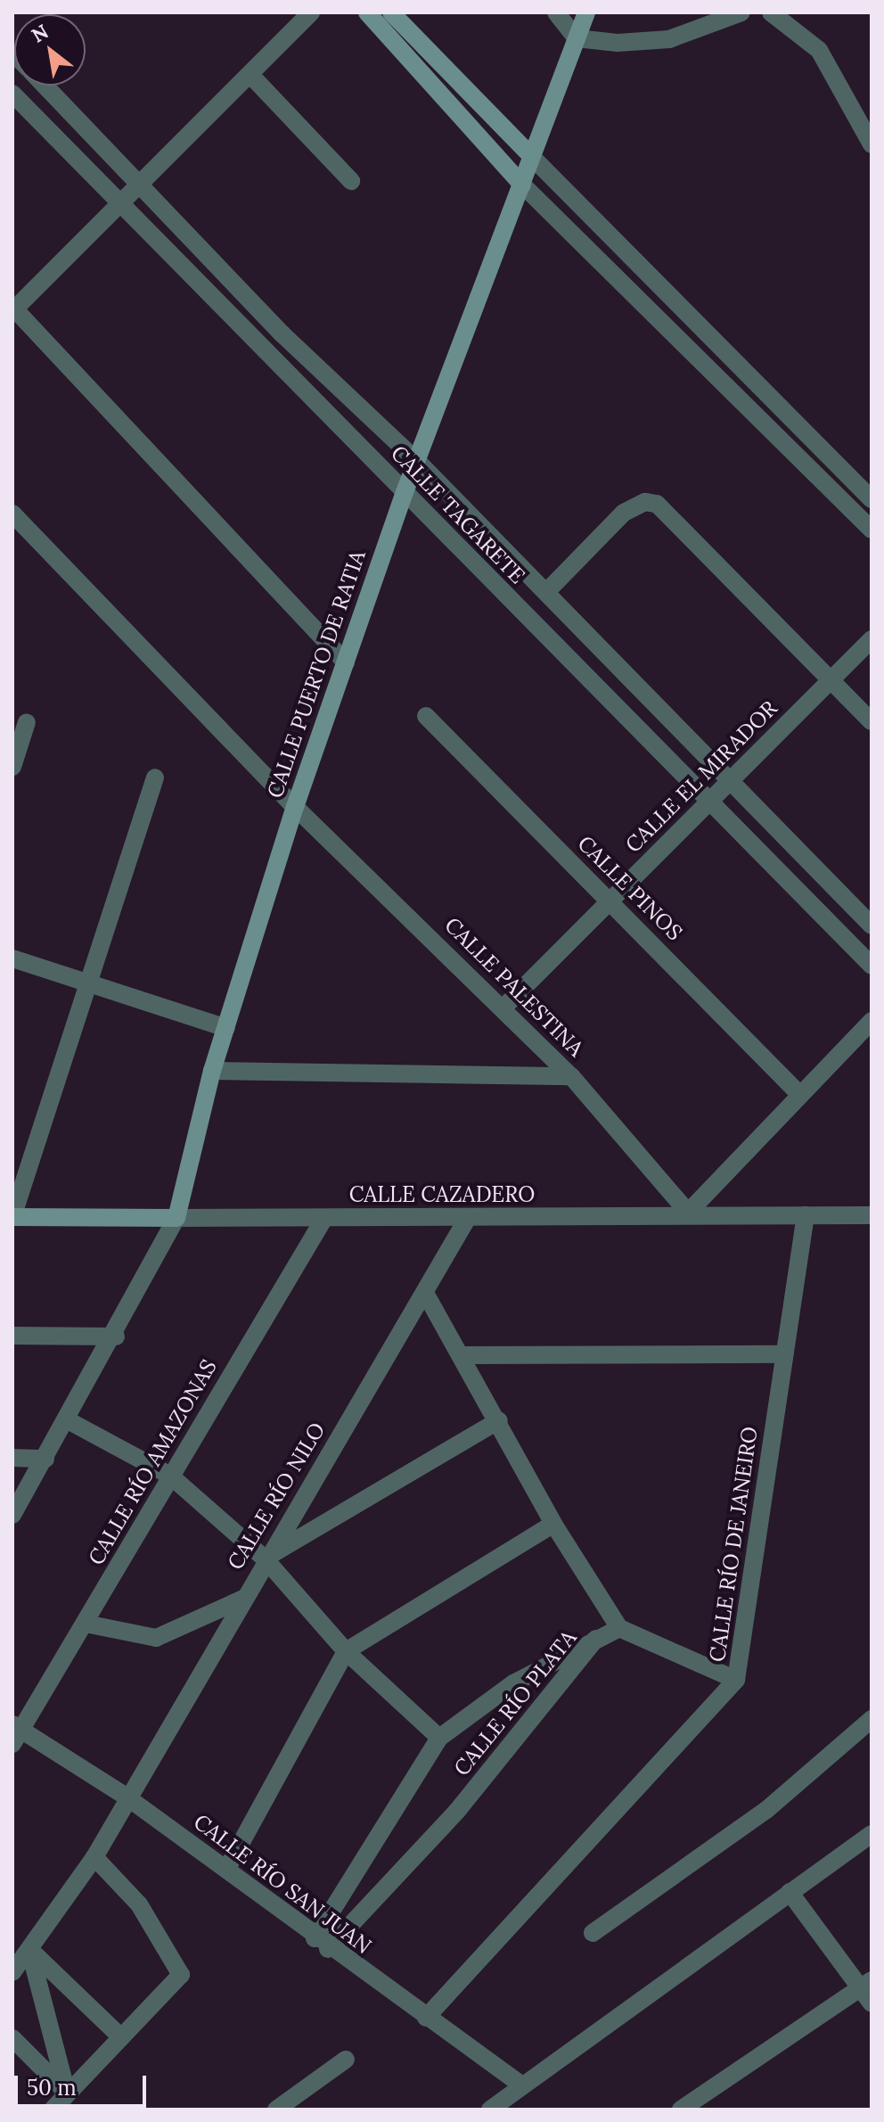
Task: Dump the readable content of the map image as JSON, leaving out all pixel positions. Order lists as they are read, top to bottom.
{
  "streets": {
    "street": [
      "CALLE TAGARETE",
      "CALLE PUERTO DE RATIA",
      "CALLE EL MIRADOR",
      "CALLE PINOS",
      "CALLE PALESTINA",
      "CALLE CAZADERO",
      "CALLE RÍO AMAZONAS",
      "CALLE RÍO NILO",
      "CALLE RÍO DE JANEIRO",
      "CALLE RÍO PLATA",
      "CALLE RÍO SAN JUAN"
    ]
  },
  "crossings": [
    ["CALLE TAGARETE", "CALLE PUERTO DE RATIA"],
    ["CALLE TAGARETE", "CALLE EL MIRADOR"],
    ["CALLE PUERTO DE RATIA", "CALLE PALESTINA"],
    ["CALLE PUERTO DE RATIA", "CALLE CAZADERO"],
    ["CALLE EL MIRADOR", "CALLE PINOS"],
    ["CALLE EL MIRADOR", "CALLE PALESTINA"],
    ["CALLE PALESTINA", "CALLE CAZADERO"],
    ["CALLE CAZADERO", "CALLE RÍO AMAZONAS"],
    ["CALLE CAZADERO", "CALLE RÍO NILO"],
    ["CALLE CAZADERO", "CALLE RÍO DE JANEIRO"],
    ["CALLE RÍO AMAZONAS", "CALLE RÍO SAN JUAN"],
    ["CALLE RÍO NILO", "CALLE RÍO SAN JUAN"],
    ["CALLE RÍO DE JANEIRO", "CALLE RÍO SAN JUAN"],
    ["CALLE RÍO PLATA", "CALLE RÍO SAN JUAN"]
  ],
  "scale_bar": "50 m",
  "north": "top left"
}
